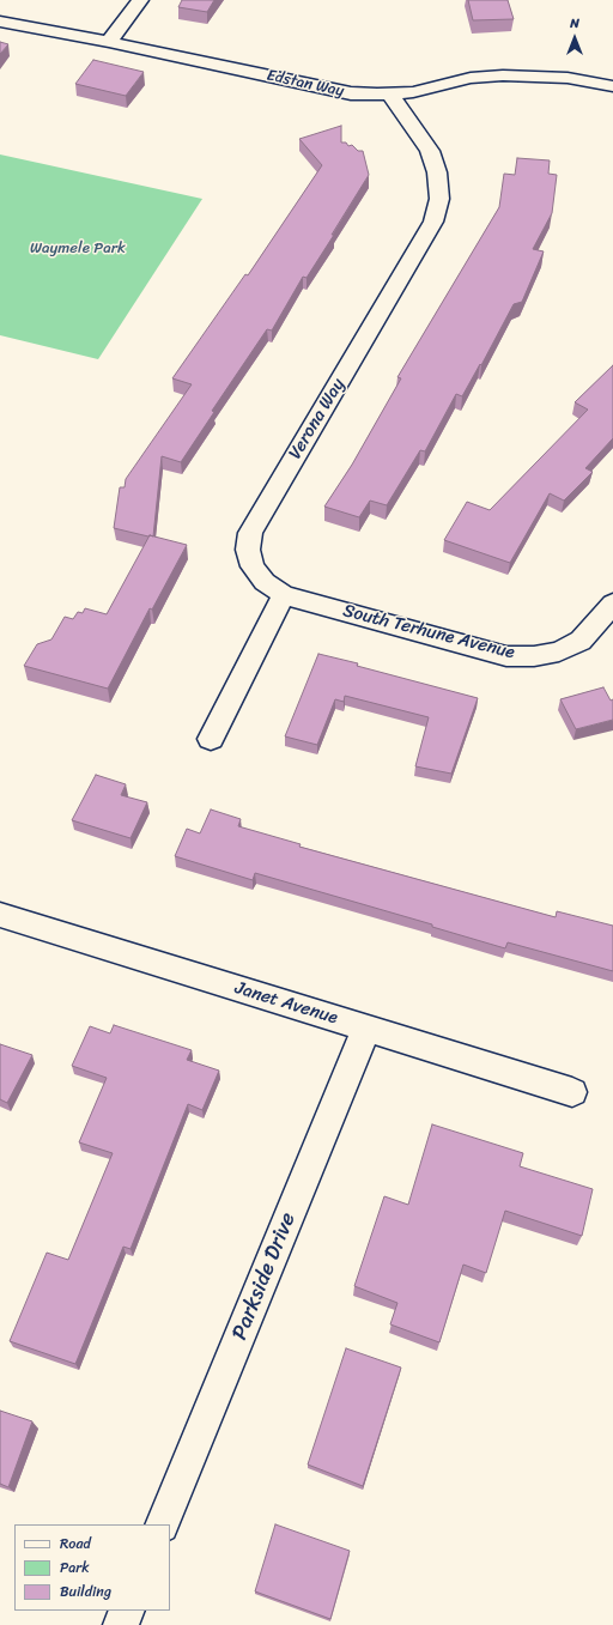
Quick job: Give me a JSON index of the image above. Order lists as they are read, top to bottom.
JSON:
{
  "streets": {
    "street": [
      "Edstan Way",
      "Verona Way",
      "South Terhune Avenue",
      "Janet Avenue",
      "Parkside Drive"
    ]
  },
  "crossings": [
    ["Edstan Way", "Verona Way"],
    ["Verona Way", "South Terhune Avenue"],
    ["Janet Avenue", "Parkside Drive"]
  ],
  "parks": ["Waymele Park"],
  "legend": ["Road", "Park", "Building"],
  "north": "top"
}
